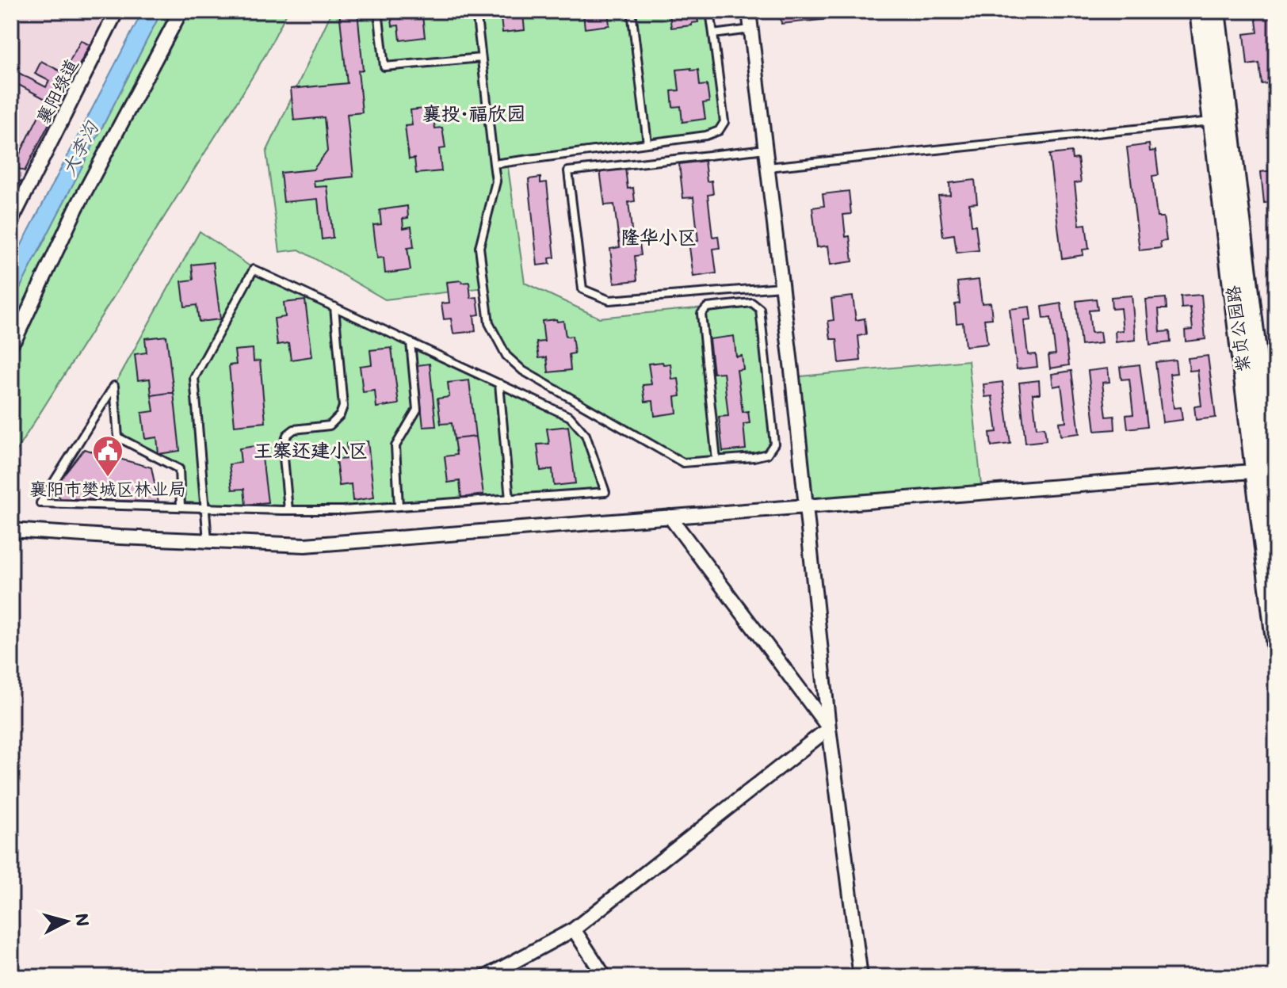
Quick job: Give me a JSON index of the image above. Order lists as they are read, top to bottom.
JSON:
{
  "streets": {
    "street": ["襄阳绿道", "紫贞公园路"]
  },
  "districts": ["襄投·福欣园", "隆华小区", "王寨还建小区"],
  "water": ["大李沟"],
  "places": {
    "public building": ["襄阳市樊城区林业局"]
  },
  "north": "right"
}
